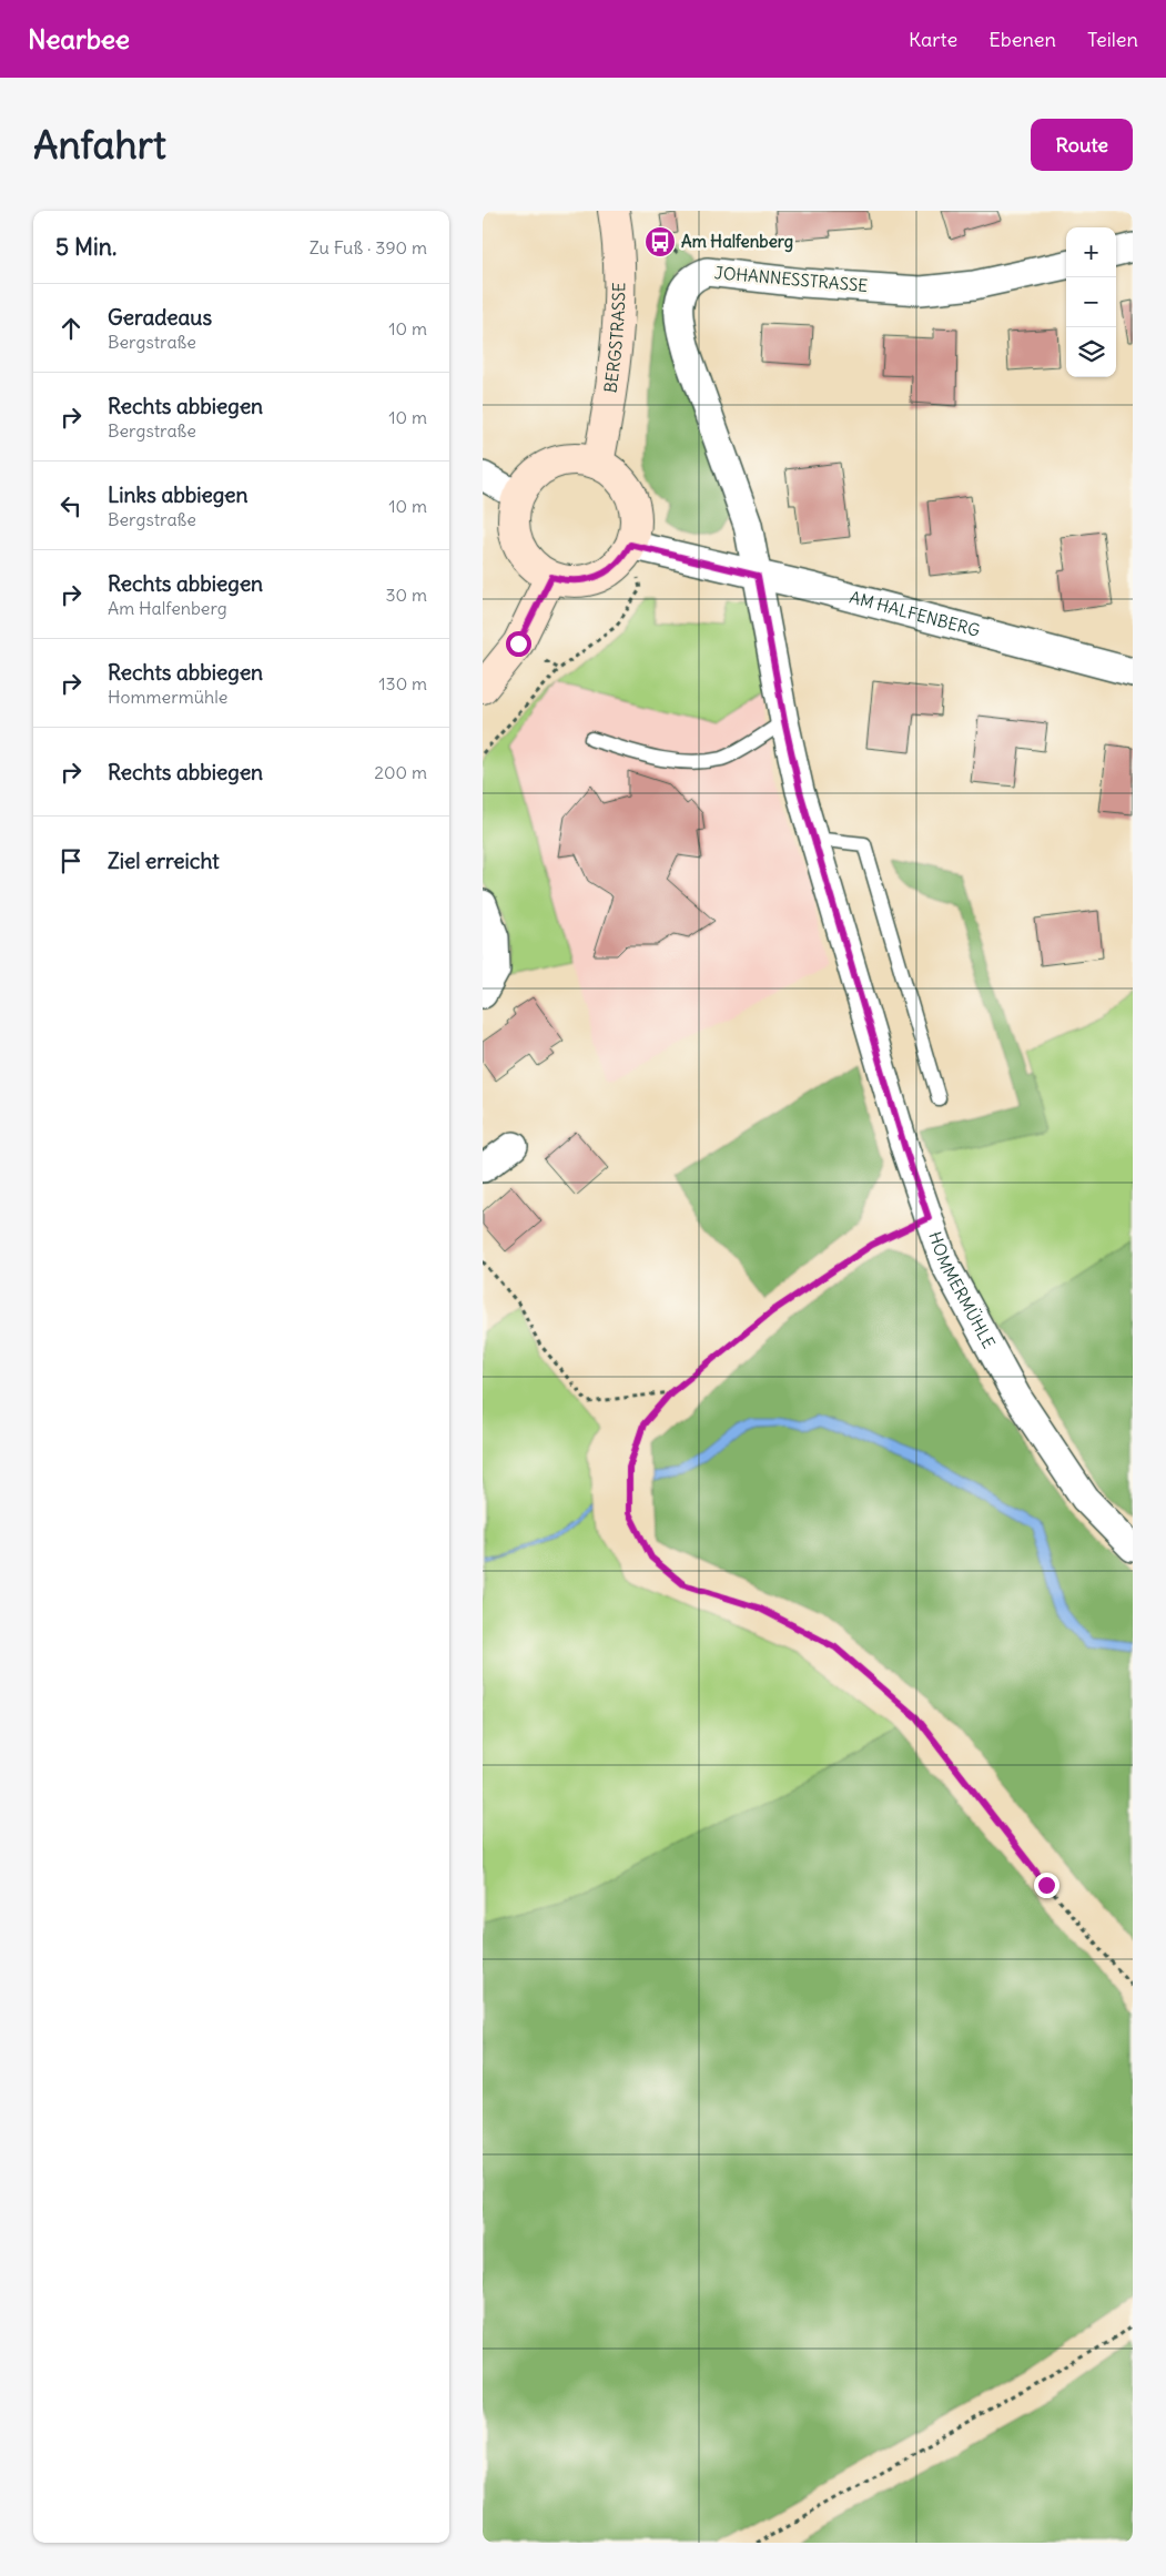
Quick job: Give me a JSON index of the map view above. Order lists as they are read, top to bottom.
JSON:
{
  "streets": {
    "main road": ["BERGSTRASSE"],
    "street": ["JOHANNESSTRASSE", "AM HALFENBERG", "HOMMERMÜHLE"]
  },
  "crossings": [
    ["JOHANNESSTRASSE", "AM HALFENBERG"],
    ["JOHANNESSTRASSE", "HOMMERMÜHLE"],
    ["BERGSTRASSE", "AM HALFENBERG"],
    ["AM HALFENBERG", "HOMMERMÜHLE"]
  ],
  "places": {
    "bus stop": ["Am Halfenberg"]
  },
  "page": {
    "header": "Nearbee",
    "nav": ["Karte", "Ebenen", "Teilen"],
    "buttons": "Route",
    "title": "Anfahrt",
    "heading": ["5 Min.", "Zu Fuß · 390 m"],
    "map_buttons": ["+", "−"],
    "list": [
      ["Geradeaus", "Bergstraße", "10 m"],
      ["Rechts abbiegen", "Bergstraße", "10 m"],
      ["Links abbiegen", "Bergstraße", "10 m"],
      ["Rechts abbiegen", "Am Halfenberg", "30 m"],
      ["Rechts abbiegen", "Hommermühle", "130 m"],
      ["Rechts abbiegen", "200 m"],
      "Ziel erreicht"
    ]
  }
}
